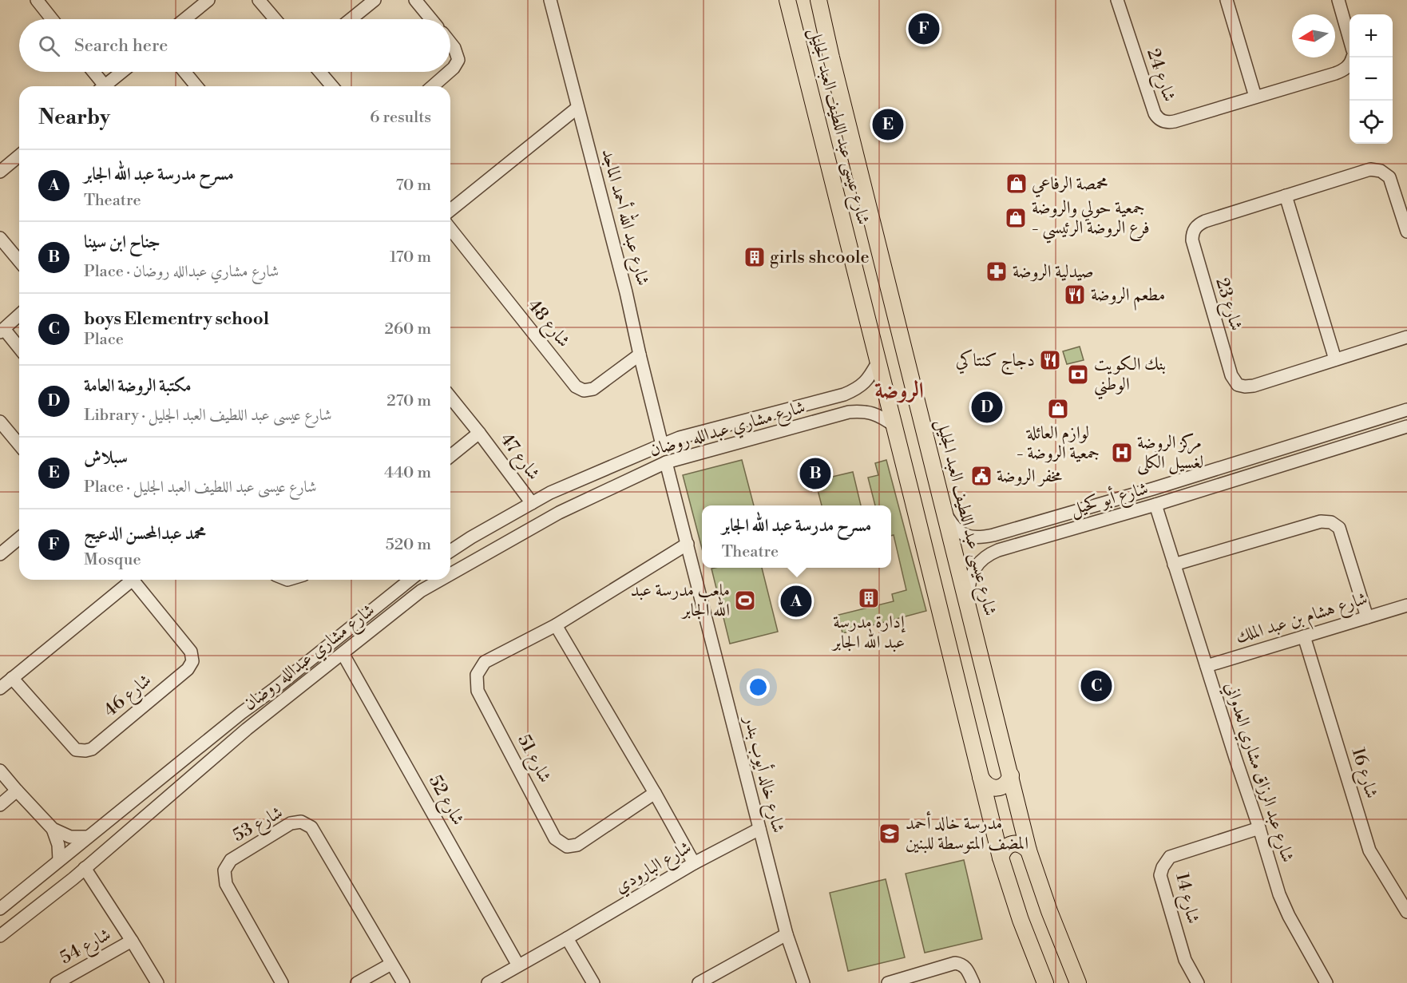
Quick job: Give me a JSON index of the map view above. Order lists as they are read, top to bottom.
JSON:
{
  "streets": {
    "main road": ["شارع عيسى عبد اللطيف العبد الجليل"],
    "street": [
      "شارع 24",
      "شارع عبد الله أحمد الماجد",
      "شارع 23",
      "شارع 48",
      "شارع مشاري عبدالله روضان",
      "شارع 47",
      "شارع أبو كحيل",
      "شارع هشام بن عبد الملك",
      "شارع 46",
      "شارع 51",
      "شارع عبد الرزاق مشاري العدواني",
      "شارع 16",
      "شارع خالد أيوب بندر",
      "شارع 52",
      "شارع 53",
      "شارع البارودي",
      "شارع 14",
      "شارع 54"
    ]
  },
  "crossings": [
    ["شارع عيسى عبد اللطيف العبد الجليل", "شارع مشاري عبدالله روضان"],
    ["شارع عيسى عبد اللطيف العبد الجليل", "شارع أبو كحيل"],
    ["شارع عبد الله أحمد الماجد", "شارع 48"],
    ["شارع عبد الله أحمد الماجد", "شارع مشاري عبدالله روضان"],
    ["شارع مشاري عبدالله روضان", "شارع 47"],
    ["شارع مشاري عبدالله روضان", "شارع خالد أيوب بندر"],
    ["شارع مشاري عبدالله روضان", "شارع 52"],
    ["شارع أبو كحيل", "شارع عبد الرزاق مشاري العدواني"],
    ["شارع هشام بن عبد الملك", "شارع عبد الرزاق مشاري العدواني"],
    ["شارع هشام بن عبد الملك", "شارع 16"],
    ["شارع 51", "شارع خالد أيوب بندر"],
    ["شارع عبد الرزاق مشاري العدواني", "شارع 14"],
    ["شارع خالد أيوب بندر", "شارع البارودي"],
    ["شارع 52", "شارع البارودي"]
  ],
  "districts": ["الروضة"],
  "places": {
    "shop": ["محمصة الرفاعي", "جمعية حولي والروضة - فرع الروضة الرئيسي", "لوازم العائلة - جمعية الروضة"],
    "building": ["girls shcoole", "إدارة مدرسة عبد الله الجابر"],
    "pharmacy": ["صيدلية الروضة"],
    "restaurant": ["مطعم الروضة", "دجاج كنتاكي"],
    "bank": ["بنك الكويت الوطني"],
    "hospital": ["مركز الروضة لغسيل الكلى"],
    "public building": ["مخفر الروضة"],
    "sports": ["ملعب مدرسة عبد الله الجابر"],
    "school or university": ["مدرسة خالد أحمد المضف المتوسطة للبنين"]
  },
  "north": "left",
  "page": {
    "pins": [
      "F",
      "E",
      "D",
      "B",
      "A",
      "C"
    ],
    "map_buttons": ["+", "−"],
    "search": "Search here",
    "heading": ["Nearby", "6 results"],
    "list": [
      {
        "mark": "A",
        "name": "مسرح مدرسة عبد الله الجابر",
        "note": "Theatre",
        "value": "70 m"
      },
      {
        "mark": "B",
        "name": "جناح ابن سينا",
        "note": "Place · شارع مشاري عبدالله روضان",
        "value": "170 m"
      },
      {
        "mark": "C",
        "name": "boys Elementry school",
        "note": "Place",
        "value": "260 m"
      },
      {
        "mark": "D",
        "name": "مكتبة الروضة العامة",
        "note": "Library · شارع عيسى عبد اللطيف العبد الجليل",
        "value": "270 m"
      },
      {
        "mark": "E",
        "name": "سبلاش",
        "note": "Place · شارع عيسى عبد اللطيف العبد الجليل",
        "value": "440 m"
      },
      {
        "mark": "F",
        "name": "محمد عبدالمحسن الدعيج",
        "note": "Mosque",
        "value": "520 m"
      }
    ],
    "popup": ["مسرح مدرسة عبد الله الجابر", "Theatre"]
  }
}
